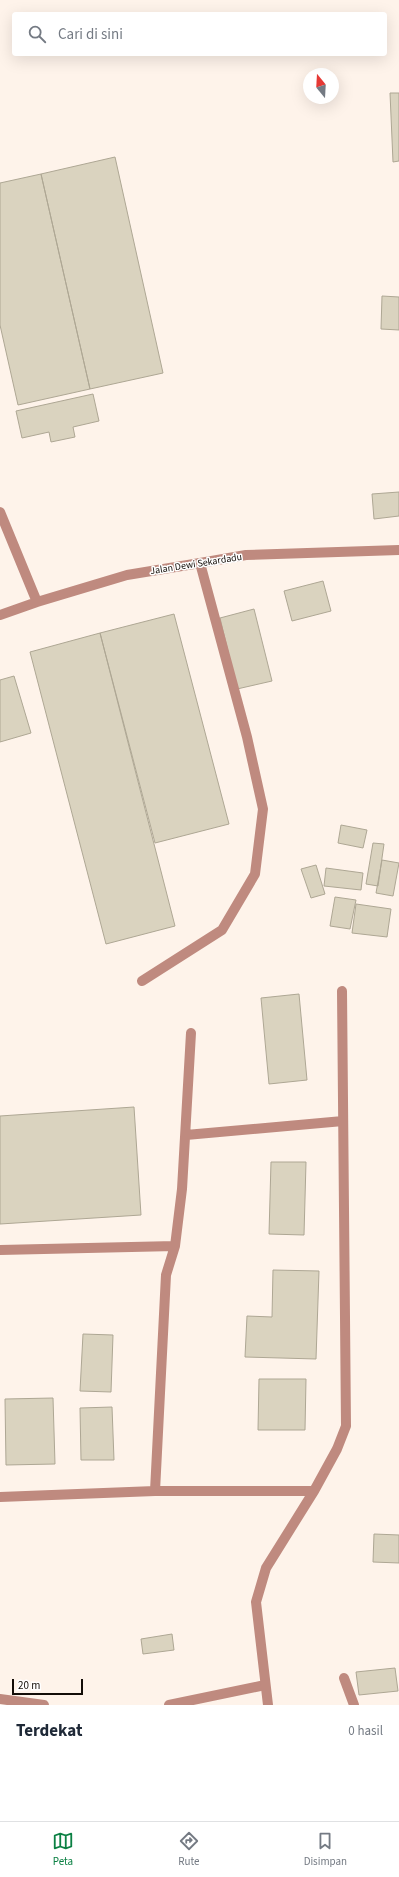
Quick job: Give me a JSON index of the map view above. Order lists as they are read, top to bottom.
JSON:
{
  "streets": {
    "street": ["Jalan Dewi Sekardadu"]
  },
  "scale_bar": "20 m",
  "north": "top",
  "page": {
    "search": "Cari di sini",
    "scale": "20 m",
    "heading": ["Terdekat", "0 hasil"],
    "nav": ["Peta", "Rute", "Disimpan"]
  }
}
